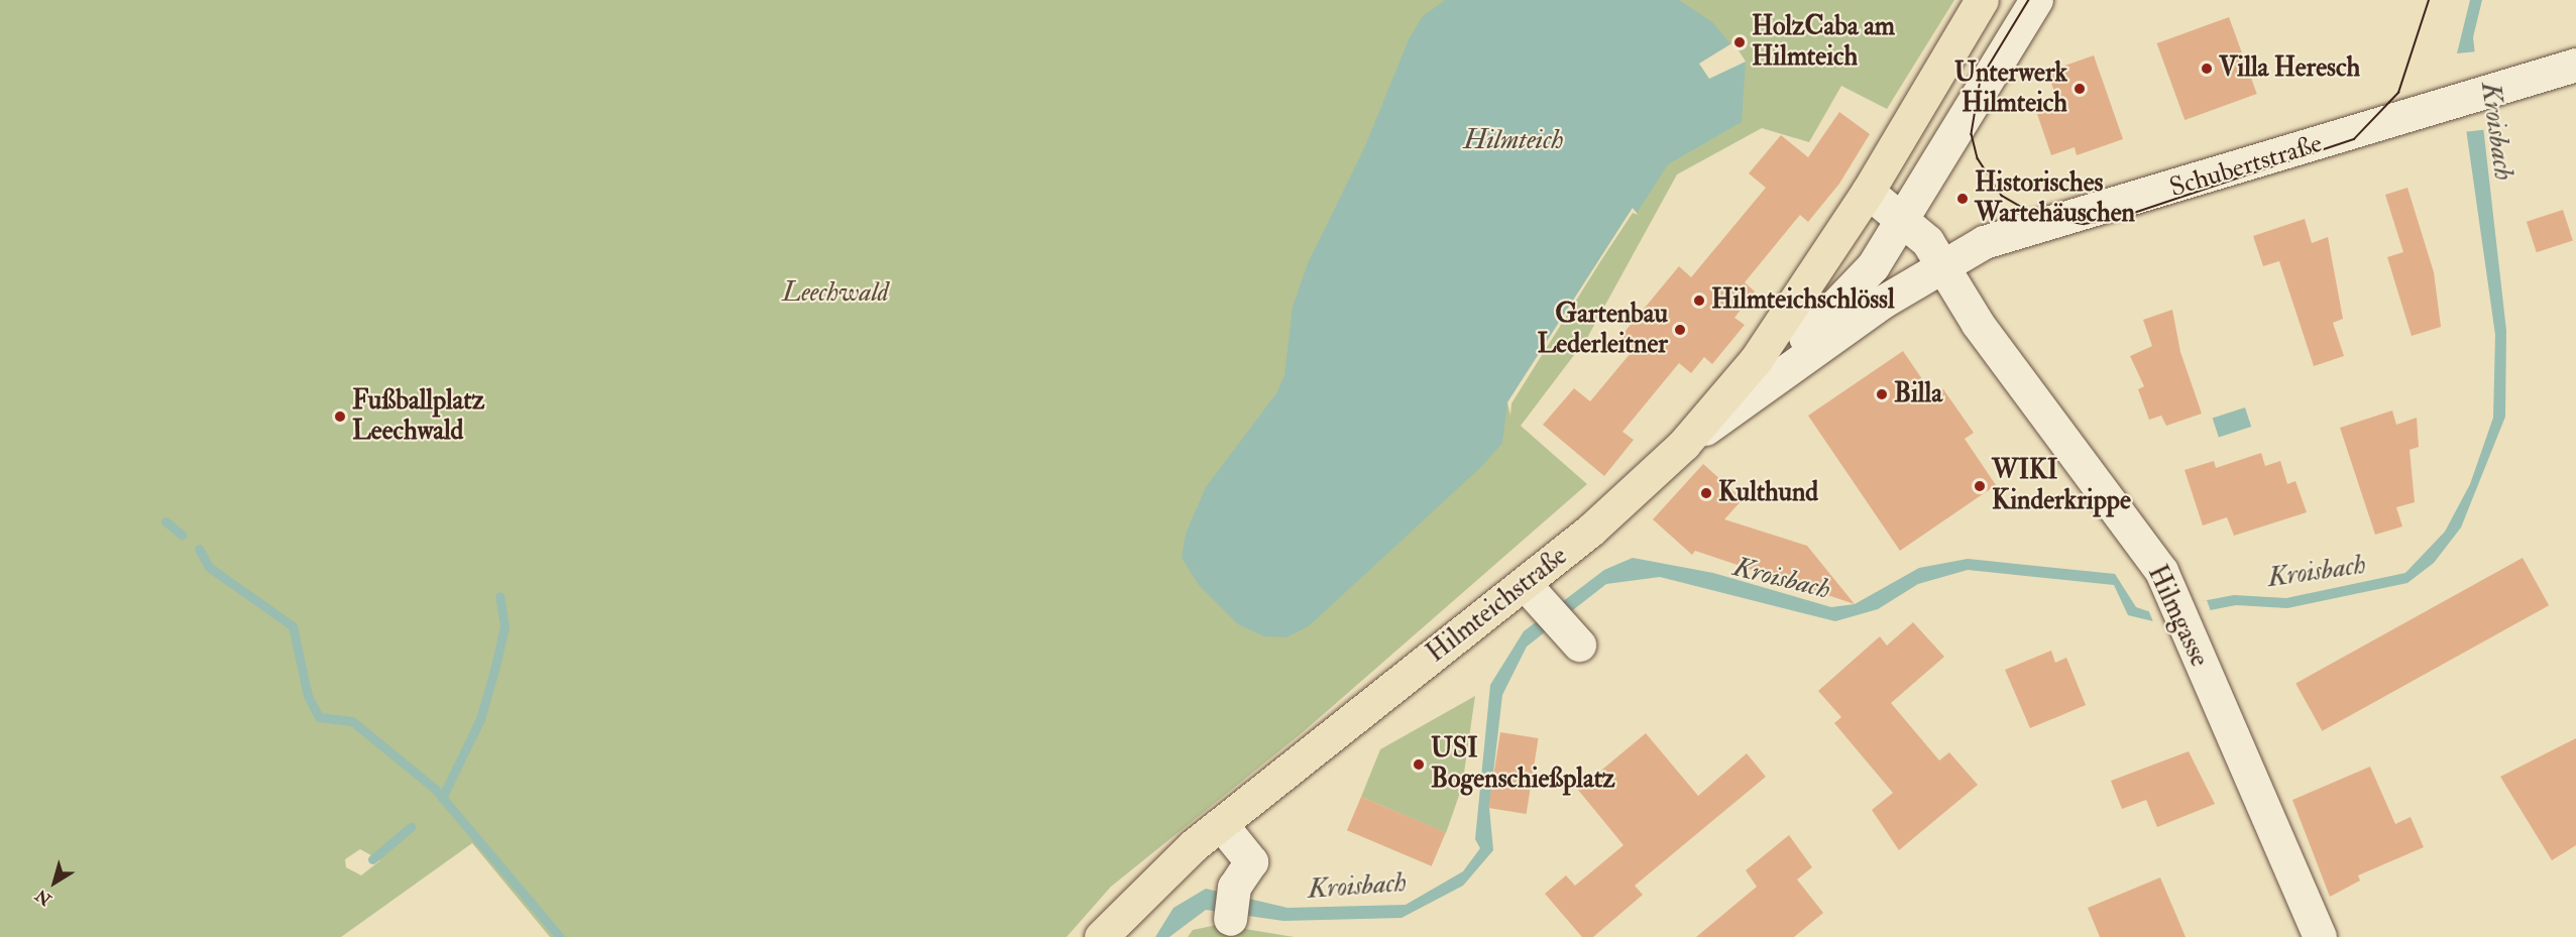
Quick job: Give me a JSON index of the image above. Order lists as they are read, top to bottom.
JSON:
{
  "streets": {
    "main road": ["Hilmteichstraße"],
    "street": ["Schubertstraße", "Hilmgasse"]
  },
  "crossings": [
    ["Schubertstraße", "Hilmteichstraße"],
    ["Schubertstraße", "Hilmgasse"]
  ],
  "water": ["Kroisbach", "Hilmteich"],
  "parks": ["Leechwald"],
  "places": [
    "HolzCaba am Hilmteich",
    "Villa Heresch",
    "Unterwerk Hilmteich",
    "Historisches Wartehäuschen",
    "Hilmteichschlössl",
    "Gartenbau Lederleitner",
    "Billa",
    "Fußballplatz Leechwald",
    "WIKI Kinderkrippe",
    "Kulthund",
    "USI Bogenschießplatz"
  ],
  "north": "bottom left"
}
